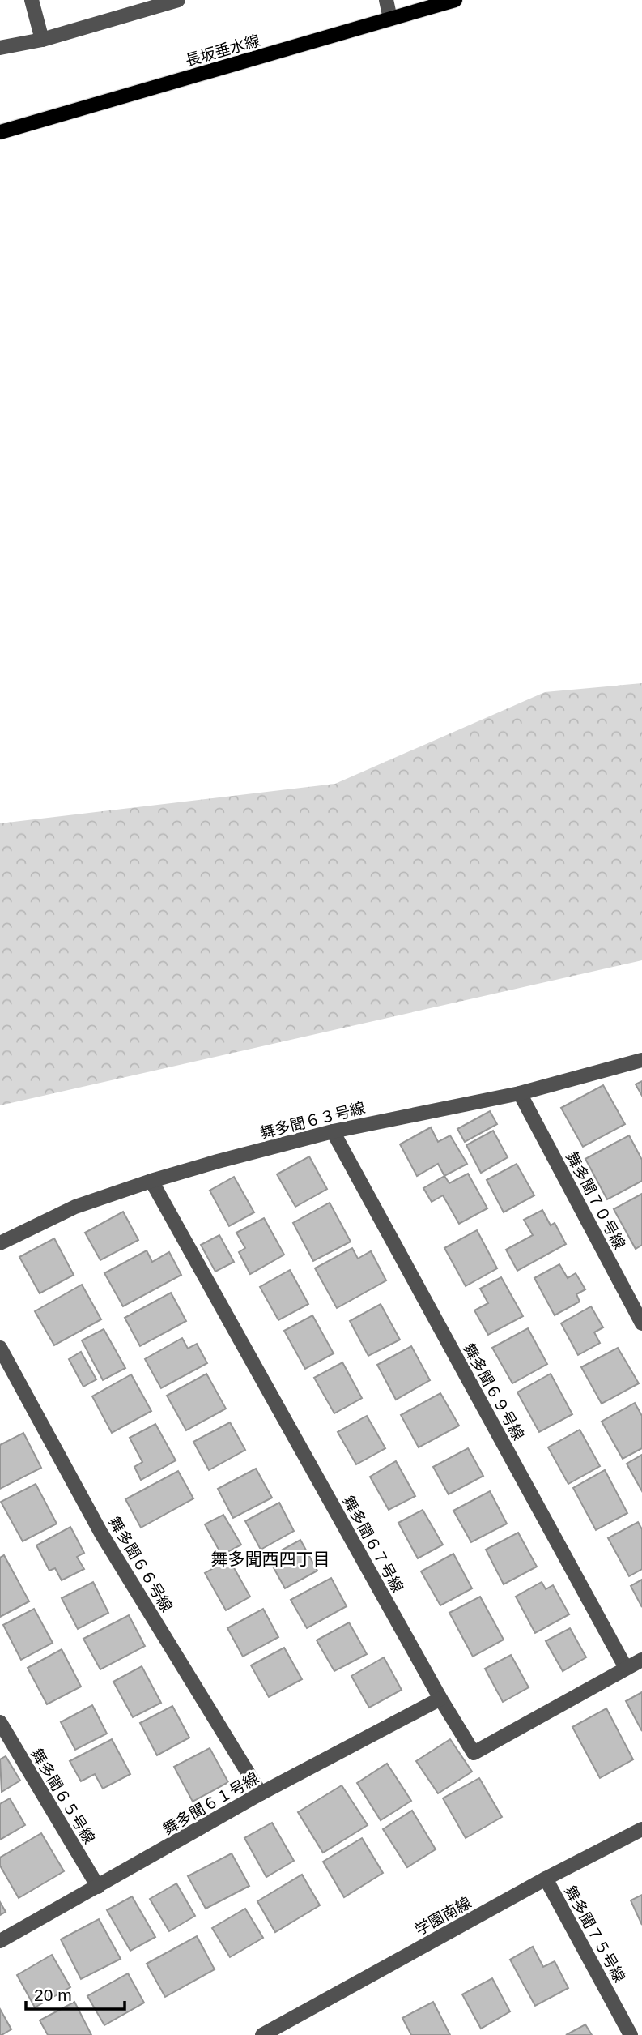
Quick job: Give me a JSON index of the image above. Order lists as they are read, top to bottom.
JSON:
{
  "streets": {
    "main road": ["長坂垂水線"],
    "street": [
      "舞多聞６３号線",
      "舞多聞７０号線",
      "舞多聞６９号線",
      "舞多聞６７号線",
      "舞多聞６６号線",
      "舞多聞６５号線",
      "舞多聞６１号線",
      "学園南線",
      "舞多聞７５号線"
    ]
  },
  "crossings": [
    ["舞多聞６３号線", "舞多聞７０号線"],
    ["舞多聞６３号線", "舞多聞６９号線"],
    ["舞多聞６３号線", "舞多聞６７号線"],
    ["舞多聞６９号線", "舞多聞６７号線"],
    ["舞多聞６７号線", "舞多聞６１号線"],
    ["舞多聞６６号線", "舞多聞６１号線"],
    ["舞多聞６５号線", "舞多聞６１号線"],
    ["学園南線", "舞多聞７５号線"]
  ],
  "districts": ["舞多聞西四丁目"],
  "scale_bar": "20 m"
}
